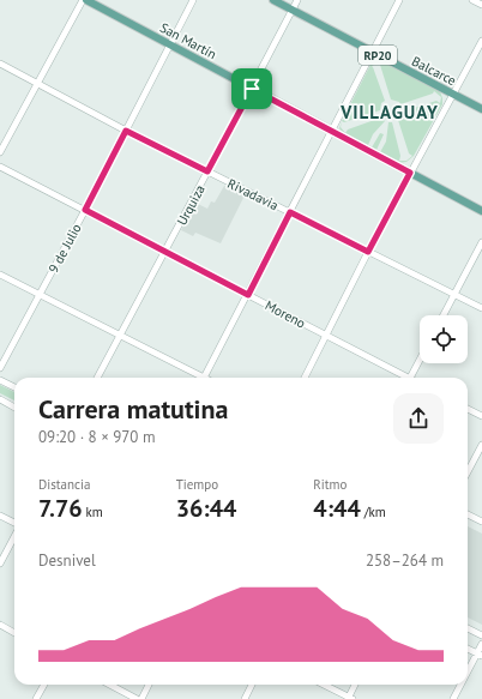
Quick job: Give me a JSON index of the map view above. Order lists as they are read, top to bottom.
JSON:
{
  "streets": {
    "main road": ["San Martín", "RP20", "Balcarce"],
    "street": [
      "Rivadavia",
      "Urquiza",
      "9 de Julio",
      "Moreno"
    ]
  },
  "crossings": [
    ["San Martín", "Urquiza"],
    ["San Martín", "9 de Julio"],
    ["Balcarce", "Urquiza"],
    ["Rivadavia", "Urquiza"],
    ["Rivadavia", "9 de Julio"],
    ["Urquiza", "Moreno"],
    ["9 de Julio", "Moreno"]
  ],
  "districts": ["VILLAGUAY"],
  "page": {
    "heading": ["Carrera matutina", "09:20 · 8 × 970 m"],
    "stats": [
      ["Distancia", "7.76 km"],
      ["Tiempo", "36:44"],
      ["Ritmo", "4:44 /km"]
    ],
    "chart": ["Desnivel", "258–264 m"]
  }
}
